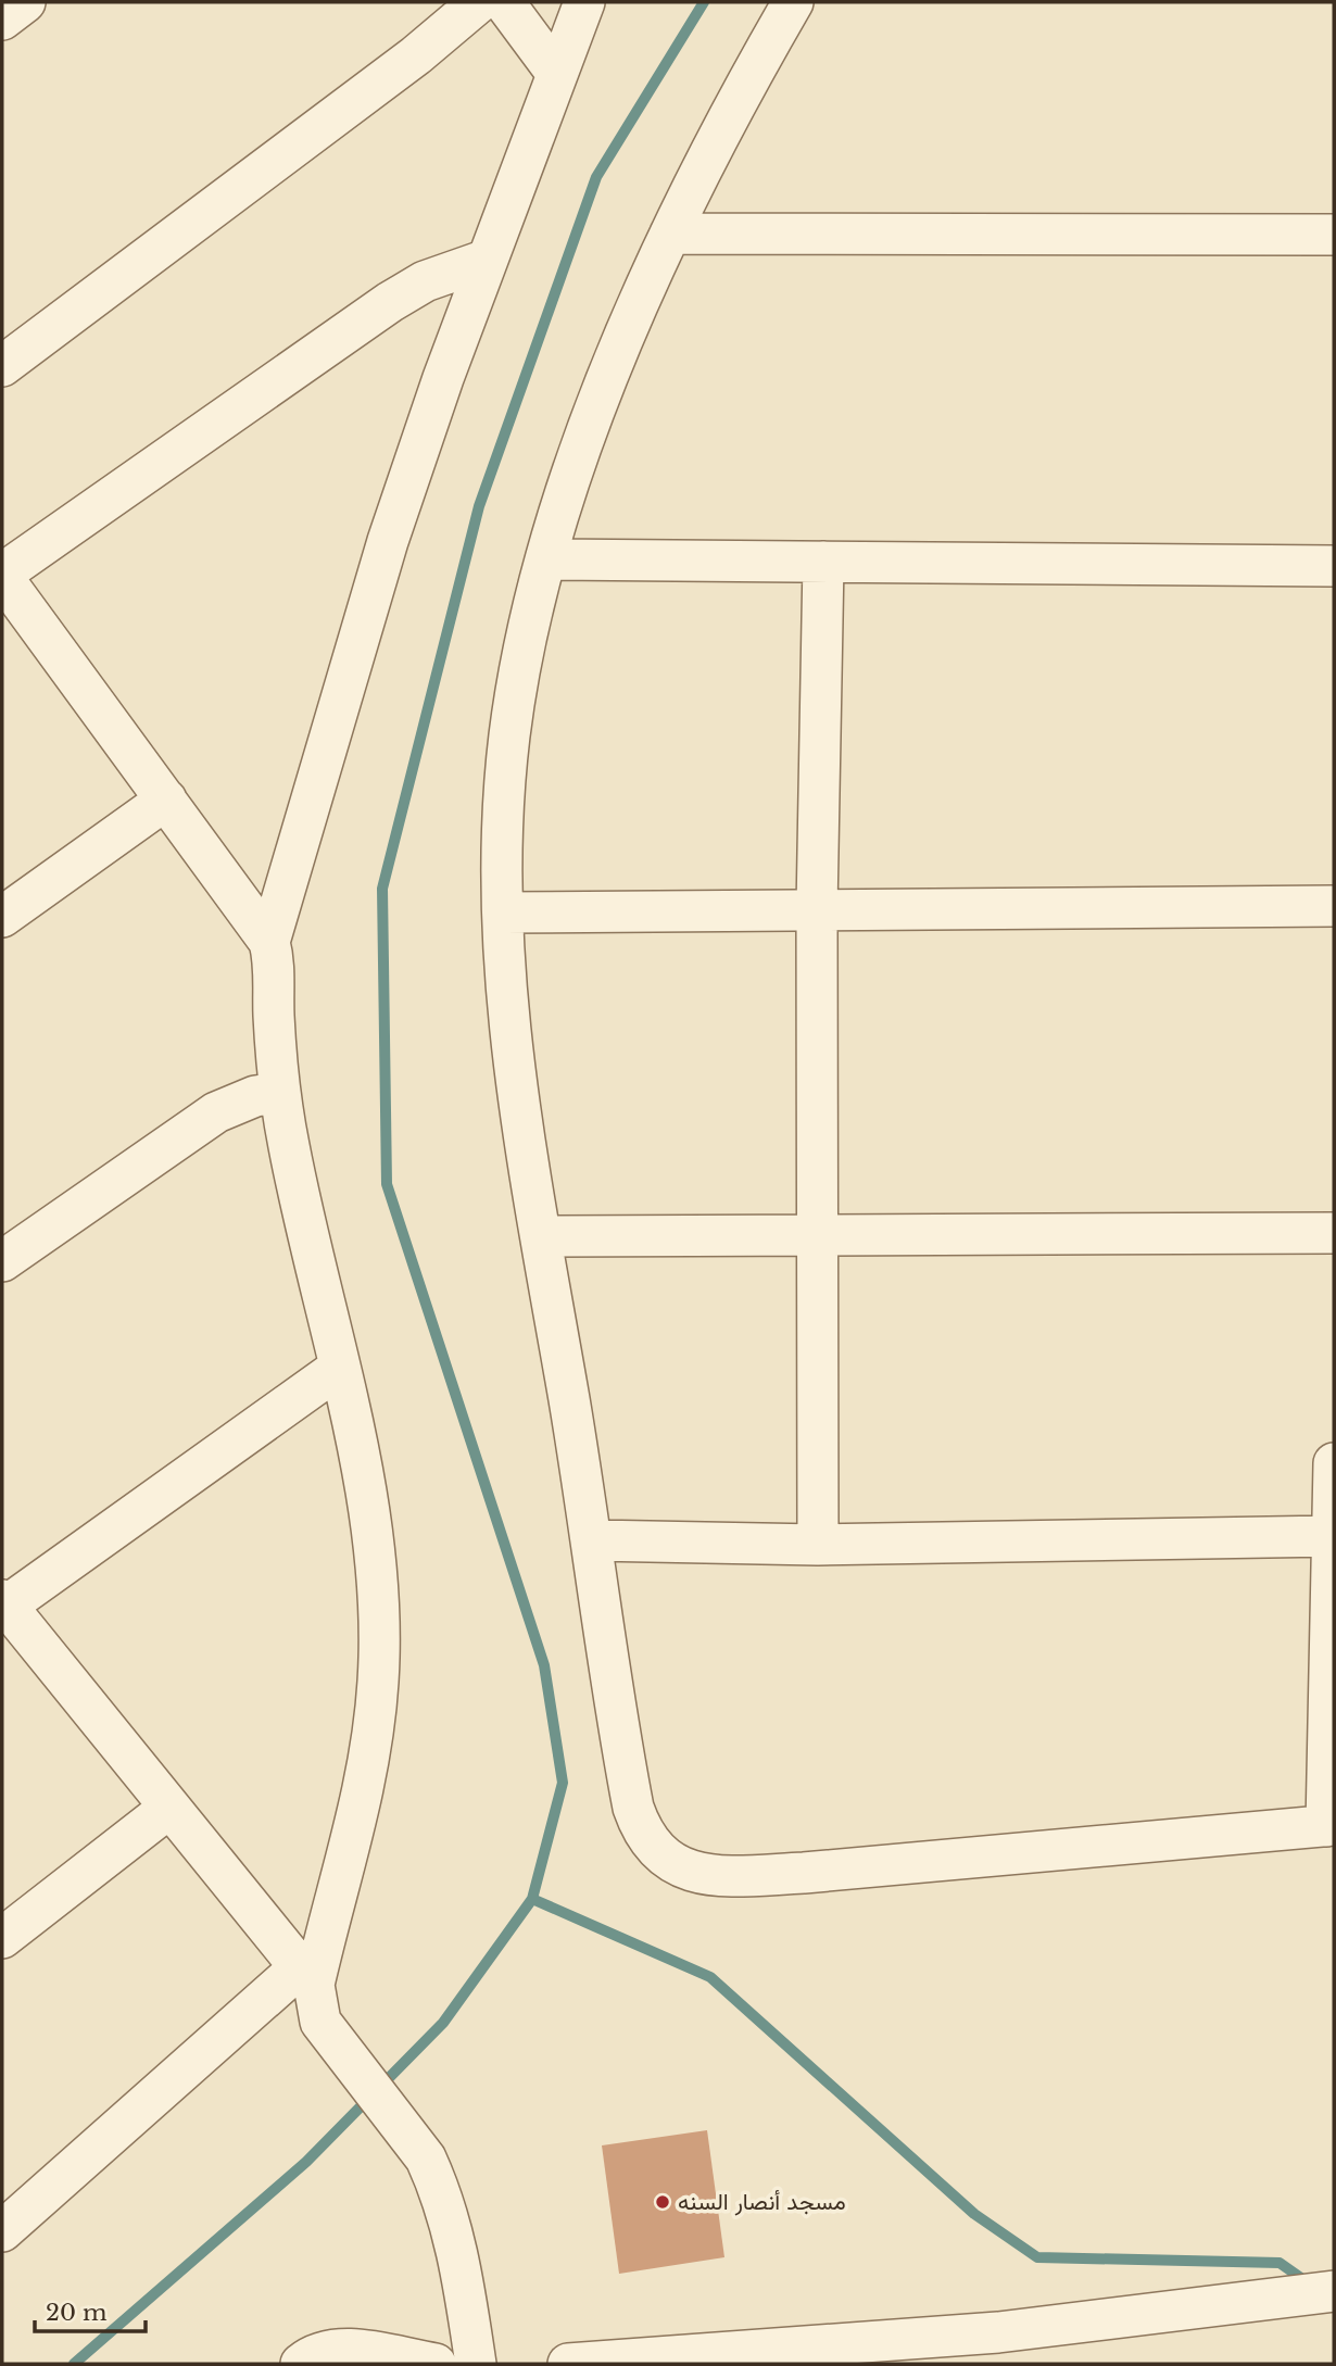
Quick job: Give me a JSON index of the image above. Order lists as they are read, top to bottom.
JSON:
{
  "places": ["مسجد أنصار السنه"],
  "scale_bar": "20 m"
}
